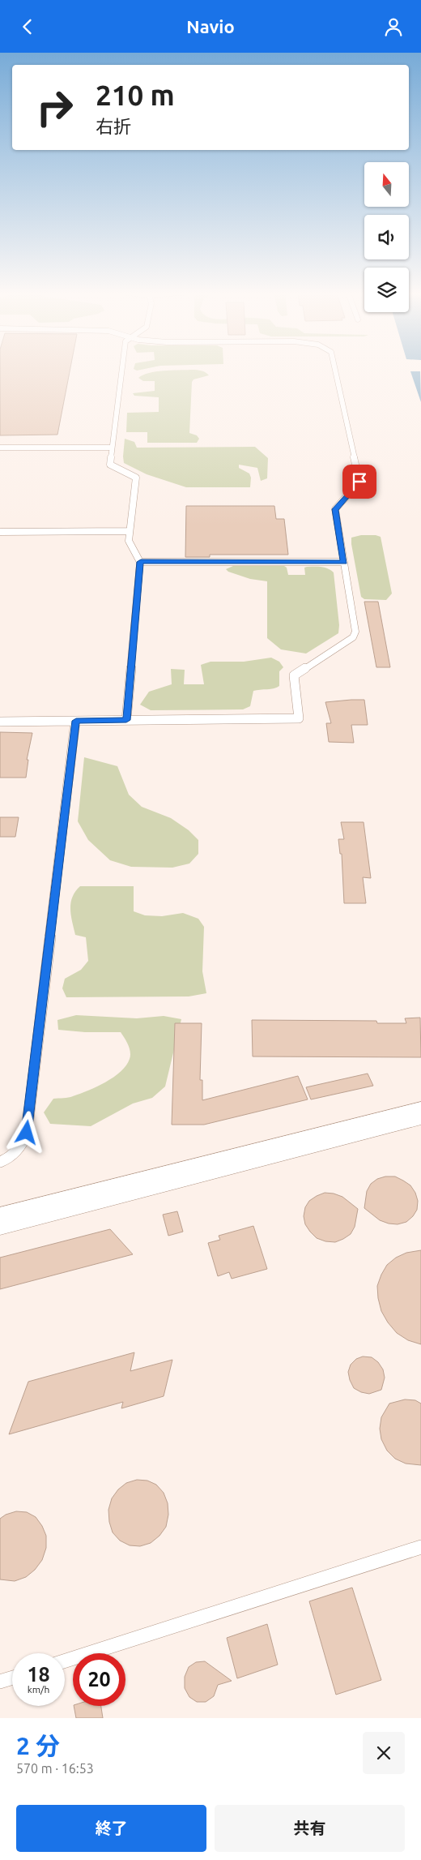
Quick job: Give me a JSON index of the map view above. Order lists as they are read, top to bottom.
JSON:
{
  "north": "top",
  "page": {
    "header": "Navio",
    "turn": ["210 m", "右折"],
    "speed": "18 km/h",
    "limit": "20",
    "heading": ["2 分", "570 m · 16:53"],
    "buttons": ["終了", "共有"]
  }
}
